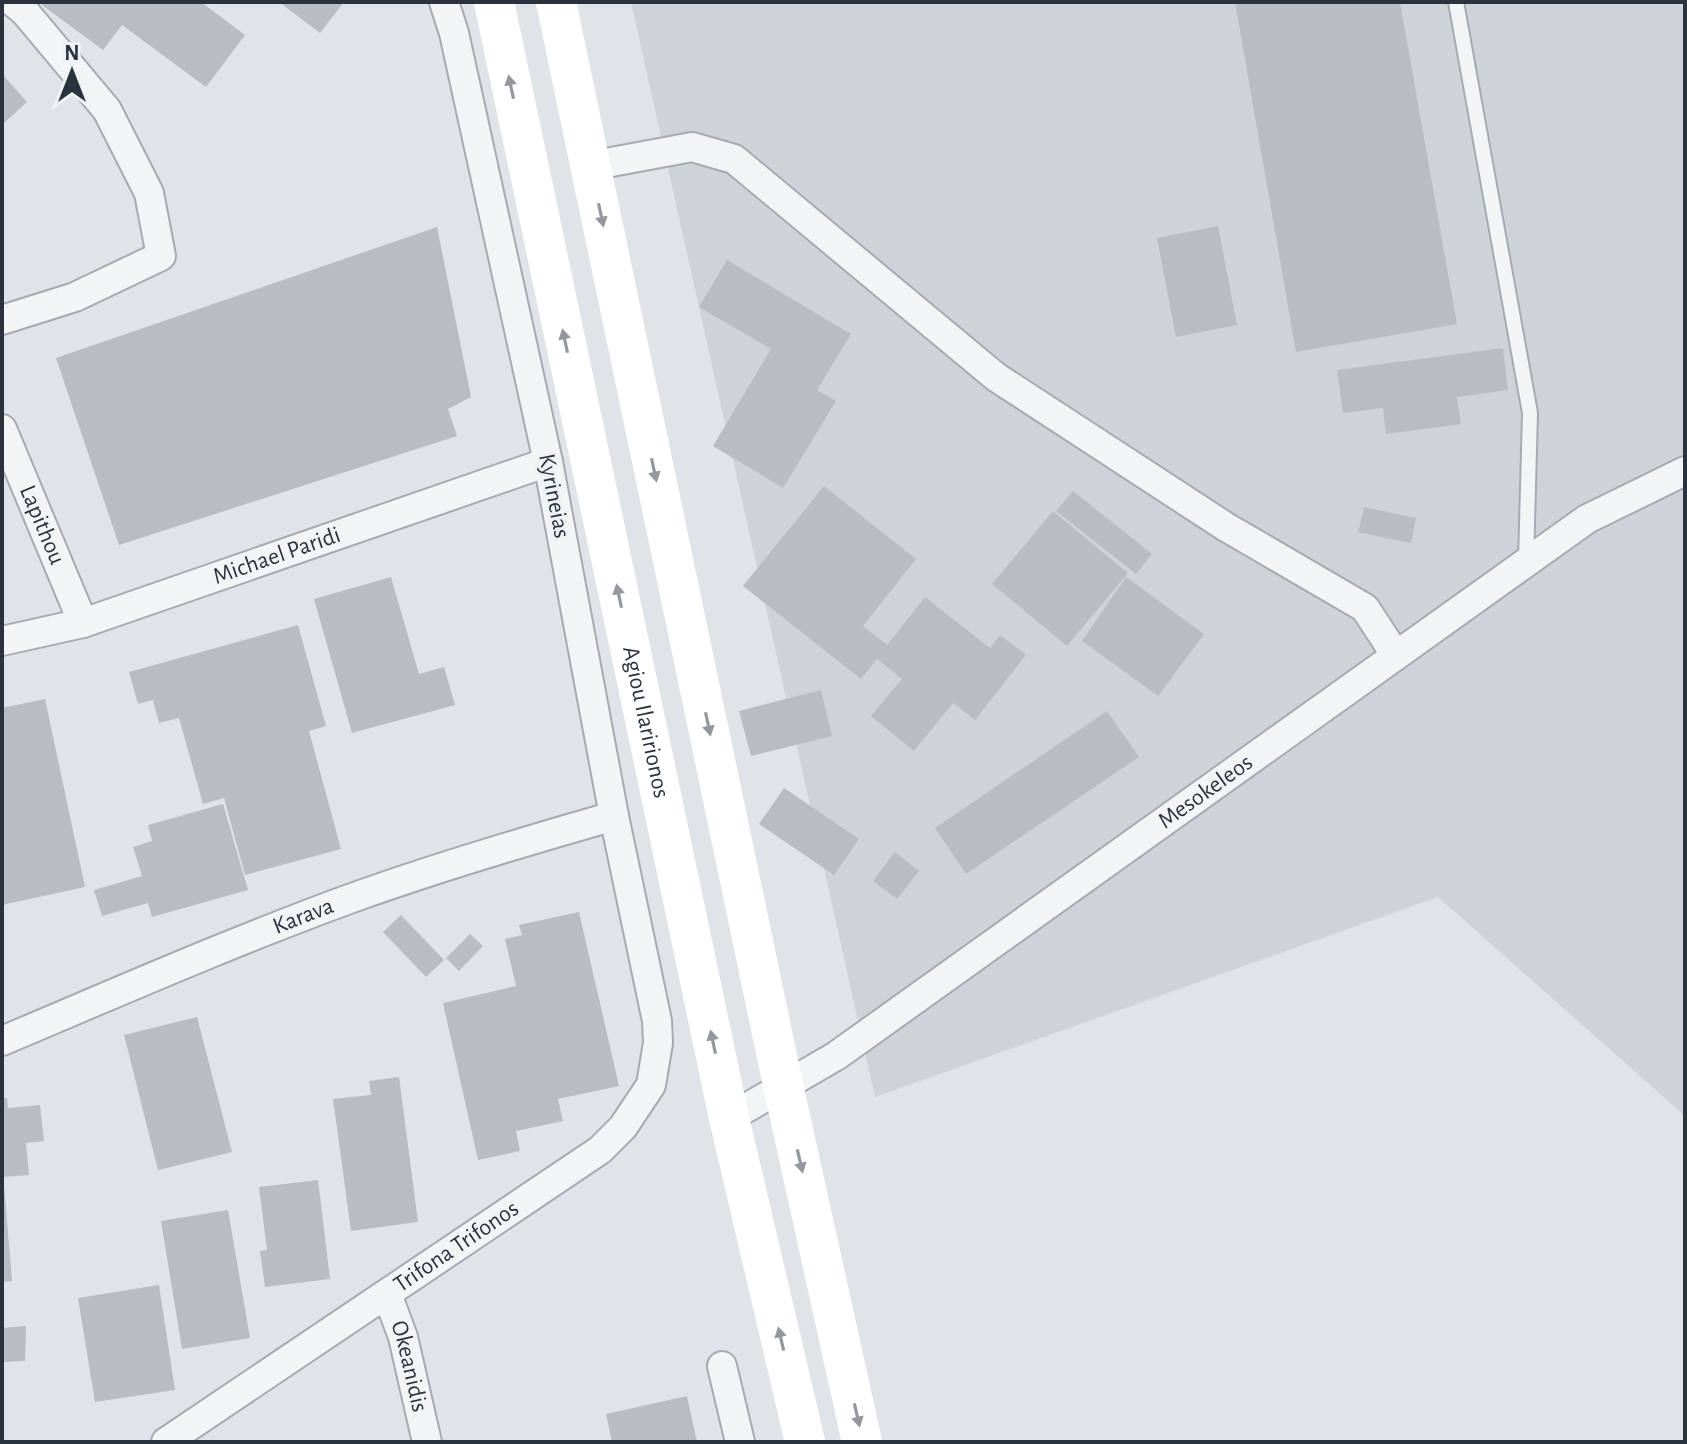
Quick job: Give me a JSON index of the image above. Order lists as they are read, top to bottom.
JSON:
{
  "streets": {
    "main road": ["Agiou Ilaririonos"],
    "street": [
      "Kyrineias",
      "Lapithou",
      "Michael Paridi",
      "Mesokeleos",
      "Karava",
      "Trifona Trifonos",
      "Okeanidis"
    ]
  },
  "crossings": [
    ["Kyrineias", "Michael Paridi"],
    ["Kyrineias", "Karava"],
    ["Kyrineias", "Trifona Trifonos"],
    ["Lapithou", "Michael Paridi"],
    ["Agiou Ilaririonos", "Mesokeleos"],
    ["Trifona Trifonos", "Okeanidis"]
  ],
  "north": "top"
}
